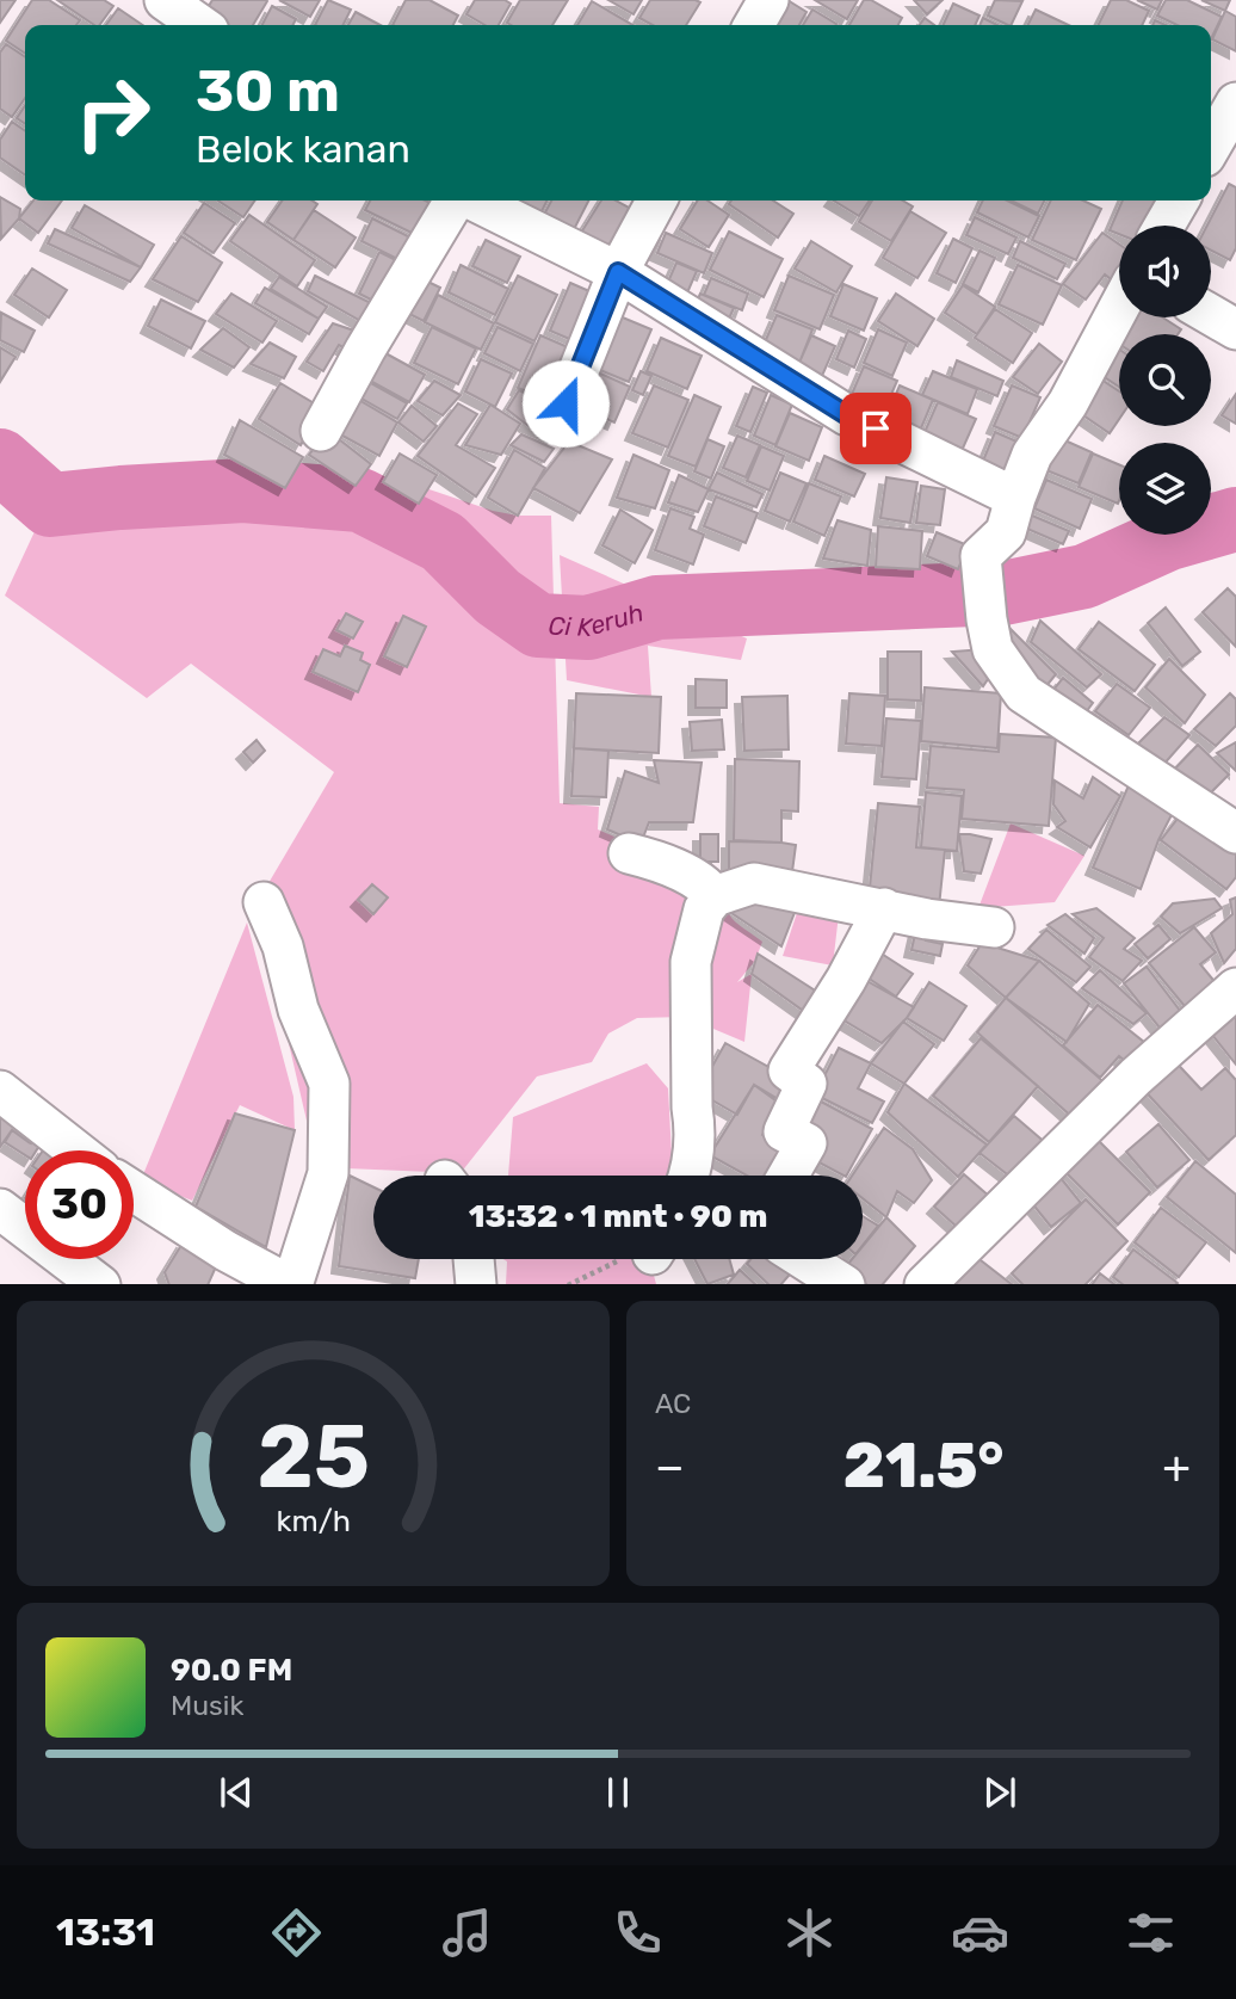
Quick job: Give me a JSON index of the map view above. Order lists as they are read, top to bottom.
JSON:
{
  "water": ["Ci Keruh"],
  "page": {
    "turn": ["30 m", "Belok kanan"],
    "limit": "30",
    "trip": "13:32 · 1 mnt · 90 m",
    "tile": "AC",
    "heat": ["−", "21.5°", "+"],
    "song": ["90.0 FM", "Musik"],
    "tabs": "13:31",
    "gauge": ["25", "km/h"]
  }
}
